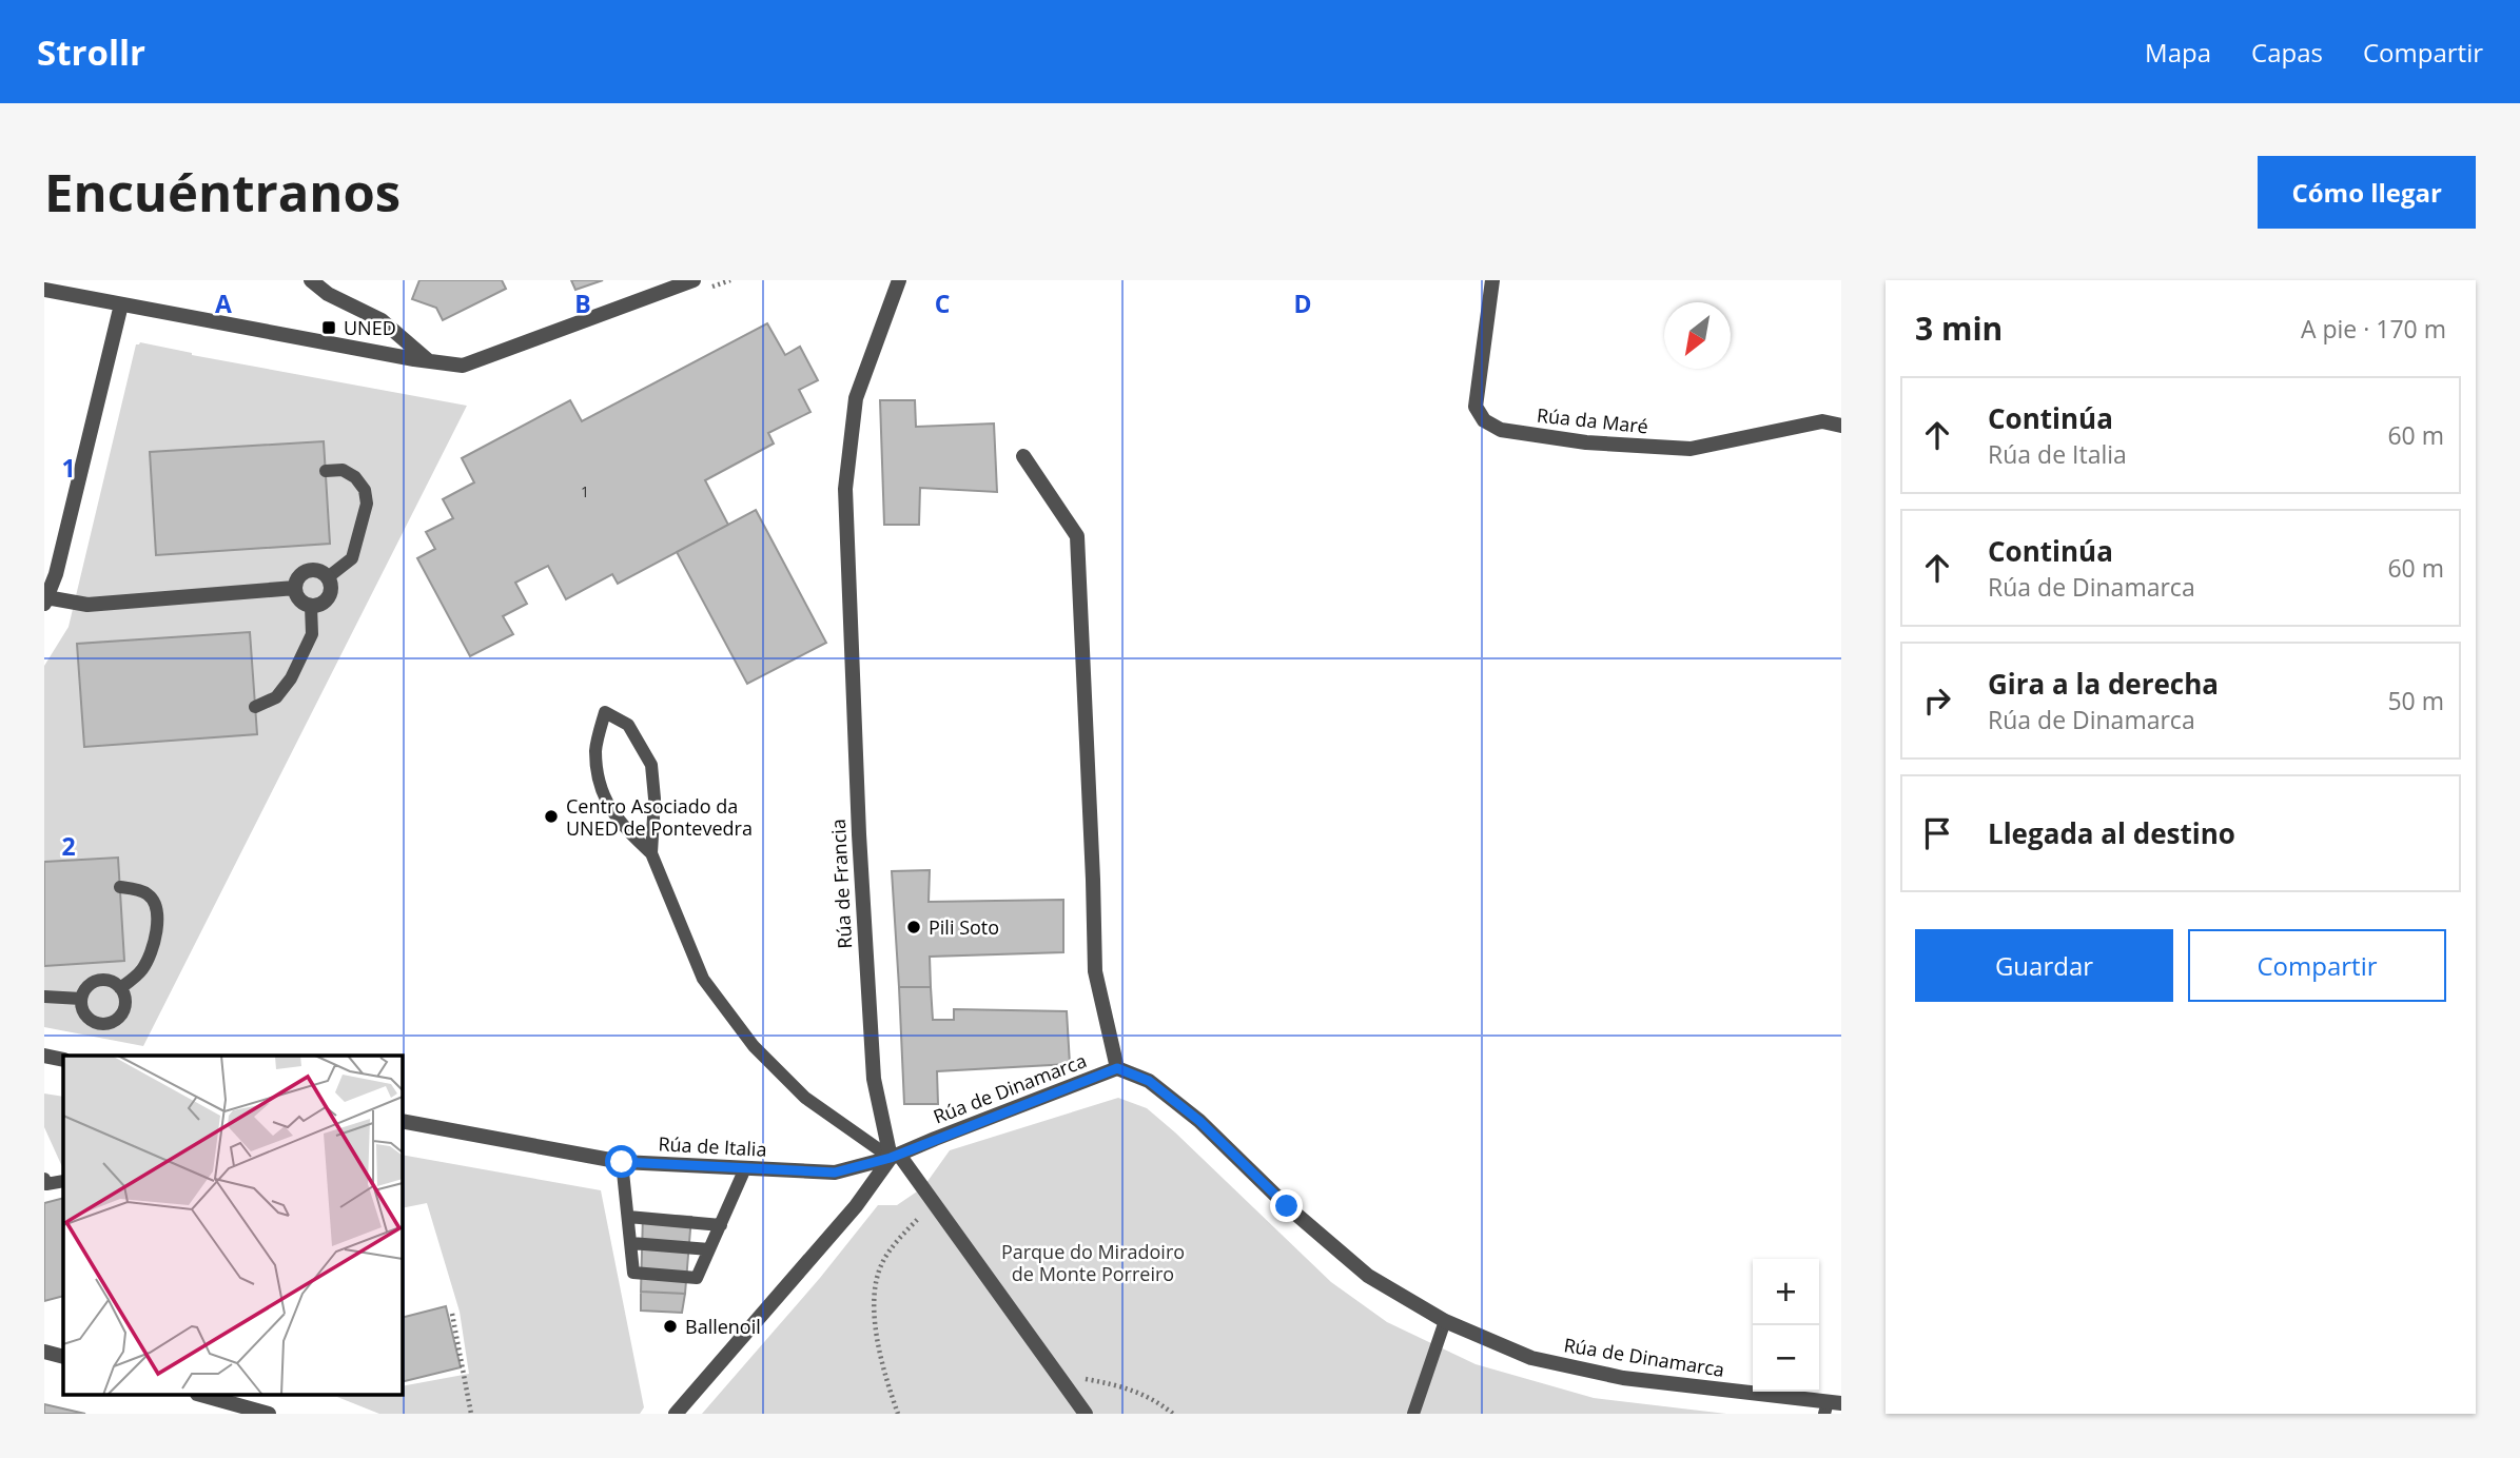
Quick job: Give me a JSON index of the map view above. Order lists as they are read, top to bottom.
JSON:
{
  "streets": {
    "street": [
      "Rúa da Maré",
      "Rúa de Francia",
      "Rúa de Dinamarca",
      "Rúa de Italia"
    ]
  },
  "crossings": [
    ["Rúa de Francia", "Rúa de Dinamarca"],
    ["Rúa de Francia", "Rúa de Italia"],
    ["Rúa de Dinamarca", "Rúa de Italia"]
  ],
  "parks": ["Parque do Miradoiro de Monte Porreiro"],
  "places": {
    "transit": ["UNED"],
    "other": ["Centro Asociado da UNED de Pontevedra", "Pili Soto", "Ballenoil"]
  },
  "house_numbers": ["1"],
  "north": "bottom left",
  "page": {
    "header": "Strollr",
    "nav": ["Mapa", "Capas", "Compartir"],
    "buttons": [
      "Cómo llegar",
      ["Guardar", "Compartir"]
    ],
    "title": "Encuéntranos",
    "heading": ["3 min", "A pie · 170 m"],
    "list": [
      ["Continúa", "Rúa de Italia", "60 m"],
      ["Continúa", "Rúa de Dinamarca", "60 m"],
      ["Gira a la derecha", "Rúa de Dinamarca", "50 m"],
      "Llegada al destino"
    ],
    "map_buttons": ["+", "−"]
  },
  "grid": {
    "columns": [
      "A",
      "B",
      "C",
      "D"
    ],
    "rows": ["1", "2"]
  }
}
